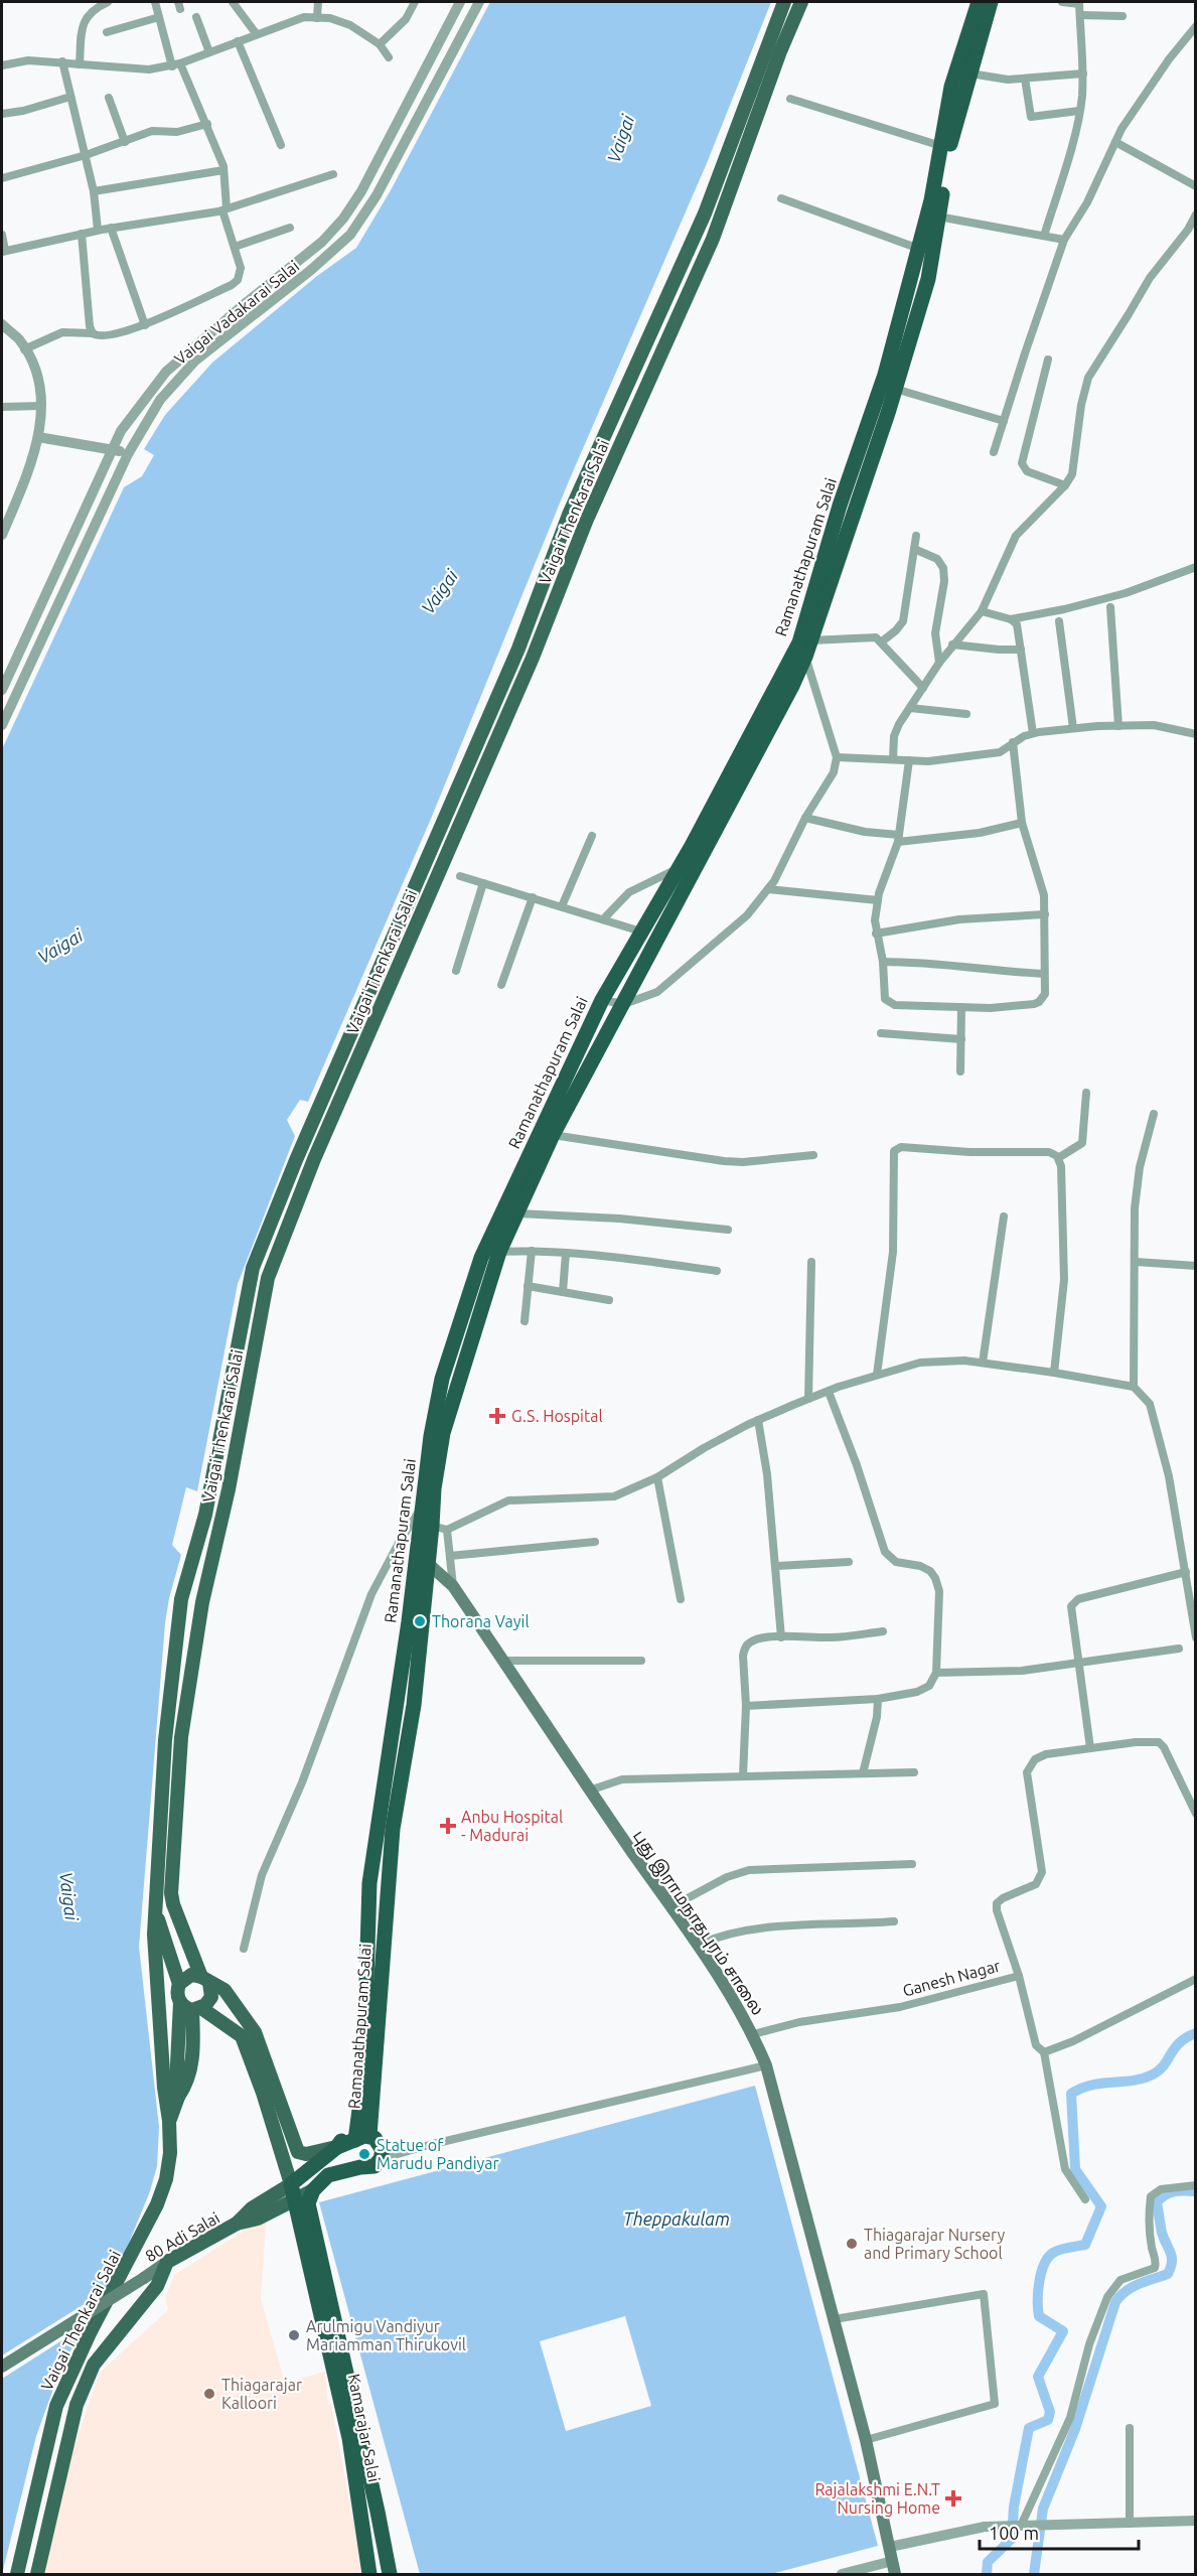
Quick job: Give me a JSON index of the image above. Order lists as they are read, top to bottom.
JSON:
{
  "streets": {
    "highway": ["Ramanathapuram Salai", "Kamarajar Salai"],
    "main road": ["Vaigai Thenkarai Salai", "புது இராமநாதபுரம் சாலை", "80 Adi Salai"],
    "street": ["Vaigai Vadakarai Salai", "Ganesh Nagar"]
  },
  "crossings": [
    ["Vaigai Thenkarai Salai", "80 Adi Salai"],
    ["Ramanathapuram Salai", "புது இராமநாதபுரம் சாலை"],
    ["Ramanathapuram Salai", "80 Adi Salai"],
    ["Ramanathapuram Salai", "Kamarajar Salai"],
    ["புது இராமநாதபுரம் சாலை", "Ganesh Nagar"],
    ["80 Adi Salai", "Kamarajar Salai"]
  ],
  "water": ["Vaigai", "Theppakulam"],
  "places": {
    "health": ["G.S. Hospital", "Anbu Hospital - Madurai", "Rajalakshmi E.N.T Nursing Home"],
    "other": [
      "Thorana Vayil",
      "Statue of Marudu Pandiyar",
      "Thiagarajar Nursery and Primary School",
      "Arulmigu Vandiyur Mariamman Thirukovil",
      "Thiagarajar Kalloori"
    ]
  },
  "scale_bar": "100 m"
}
